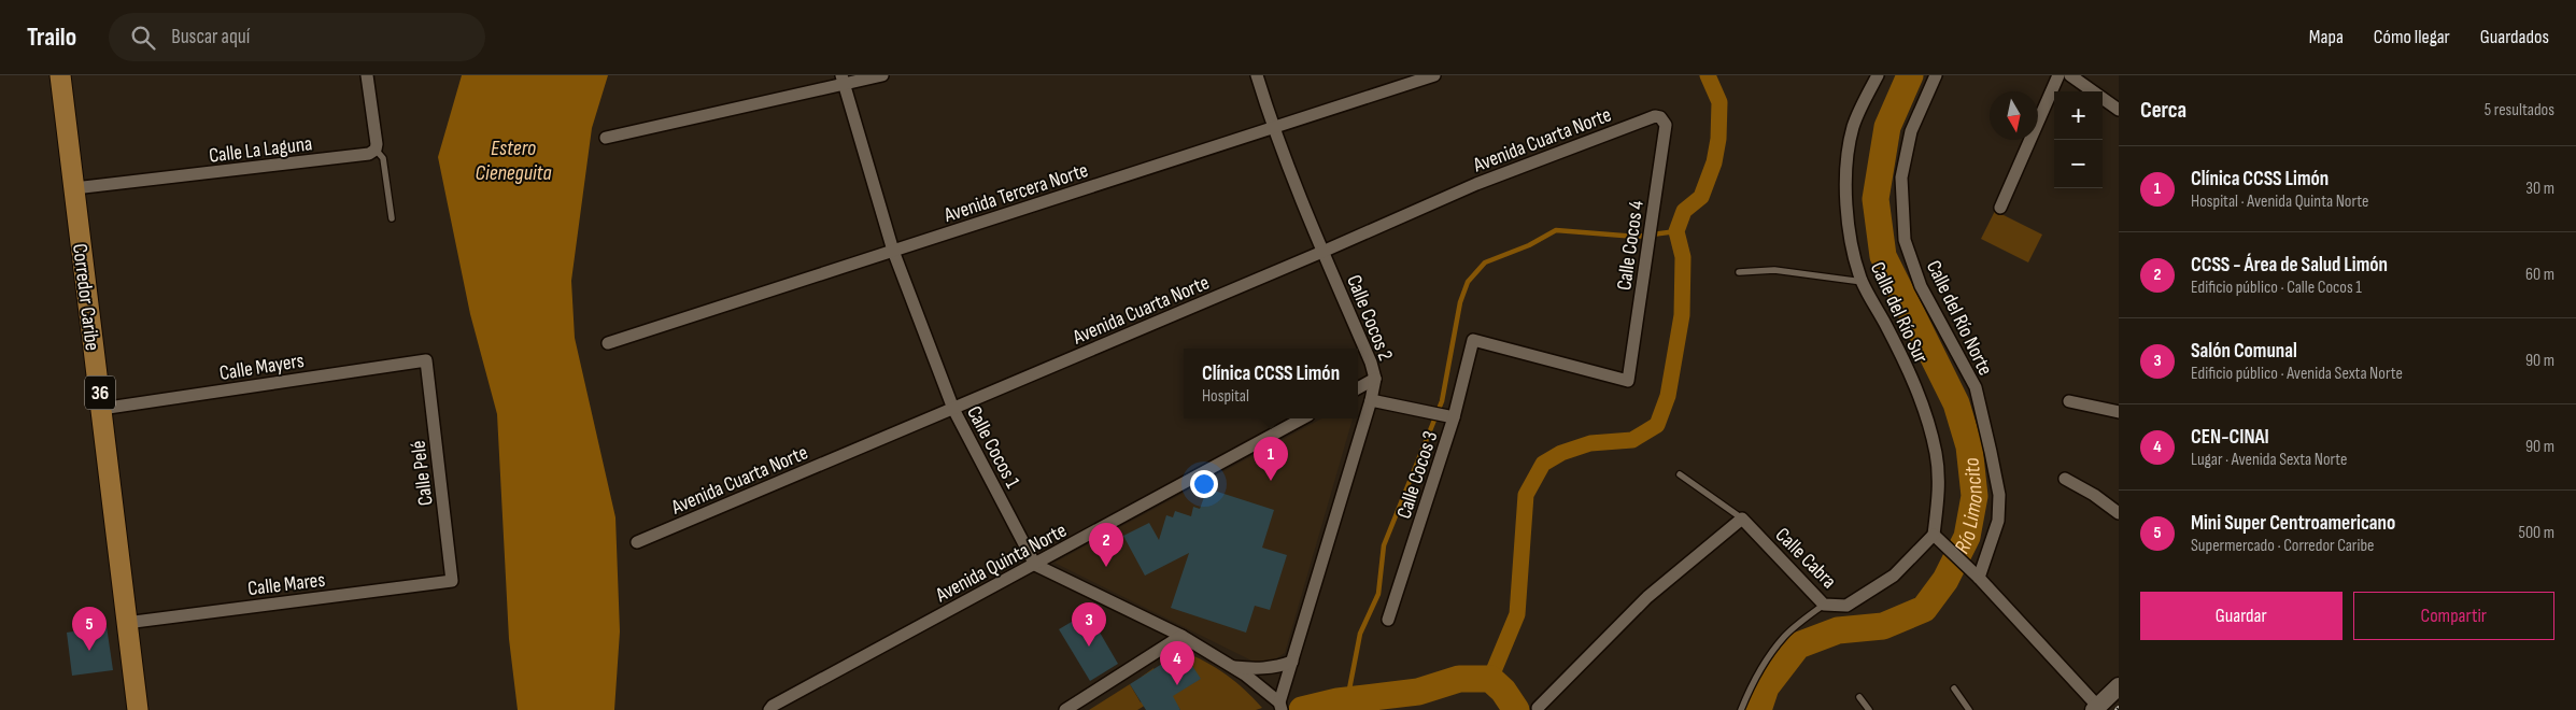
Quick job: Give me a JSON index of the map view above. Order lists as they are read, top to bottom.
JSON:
{
  "streets": {
    "main road": ["Corredor Caribe", "36"],
    "street": [
      "Avenida Cuarta Norte",
      "Calle La Laguna",
      "Avenida Tercera Norte",
      "Calle Cocos 4",
      "Calle del Río Sur",
      "Calle Cocos 2",
      "Calle del Río Norte",
      "Calle Mayers",
      "Calle Cocos 1",
      "Calle Pelé",
      "Calle Cocos 3",
      "Calle Cabra",
      "Avenida Quinta Norte",
      "Calle Mares"
    ]
  },
  "crossings": [
    ["Avenida Cuarta Norte", "Calle Cocos 4"],
    ["Avenida Cuarta Norte", "Calle Cocos 2"],
    ["Avenida Cuarta Norte", "Calle Cocos 1"],
    ["Calle La Laguna", "Corredor Caribe"],
    ["Avenida Tercera Norte", "Calle Cocos 2"],
    ["Avenida Tercera Norte", "Calle Cocos 1"],
    ["Calle Cocos 4", "Calle Cocos 3"],
    ["Corredor Caribe", "Calle Mayers"],
    ["Corredor Caribe", "Calle Mares"],
    ["Calle del Río Sur", "Calle Cabra"],
    ["Calle Mayers", "Calle Pelé"],
    ["Calle Cocos 1", "Avenida Quinta Norte"],
    ["Calle Pelé", "Calle Mares"]
  ],
  "water": ["Estero Cieneguita", "Río Limoncito"],
  "north": "bottom",
  "page": {
    "header": "Trailo",
    "search": "Buscar aquí",
    "nav": ["Mapa", "Cómo llegar", "Guardados"],
    "heading": ["Cerca", "5 resultados"],
    "map_buttons": ["+", "−"],
    "list": [
      {
        "mark": "1",
        "name": "Clínica CCSS Limón",
        "note": "Hospital · Avenida Quinta Norte",
        "value": "30 m"
      },
      {
        "mark": "2",
        "name": "CCSS - Área de Salud Limón",
        "note": "Edificio público · Calle Cocos 1",
        "value": "60 m"
      },
      {
        "mark": "3",
        "name": "Salón Comunal",
        "note": "Edificio público · Avenida Sexta Norte",
        "value": "90 m"
      },
      {
        "mark": "4",
        "name": "CEN-CINAI",
        "note": "Lugar · Avenida Sexta Norte",
        "value": "90 m"
      },
      {
        "mark": "5",
        "name": "Mini Super Centroamericano",
        "note": "Supermercado · Corredor Caribe",
        "value": "500 m"
      }
    ],
    "popup": ["Clínica CCSS Limón", "Hospital"],
    "pins": [
      "1",
      "2",
      "3",
      "5",
      "4"
    ],
    "buttons": ["Guardar", "Compartir"]
  }
}
